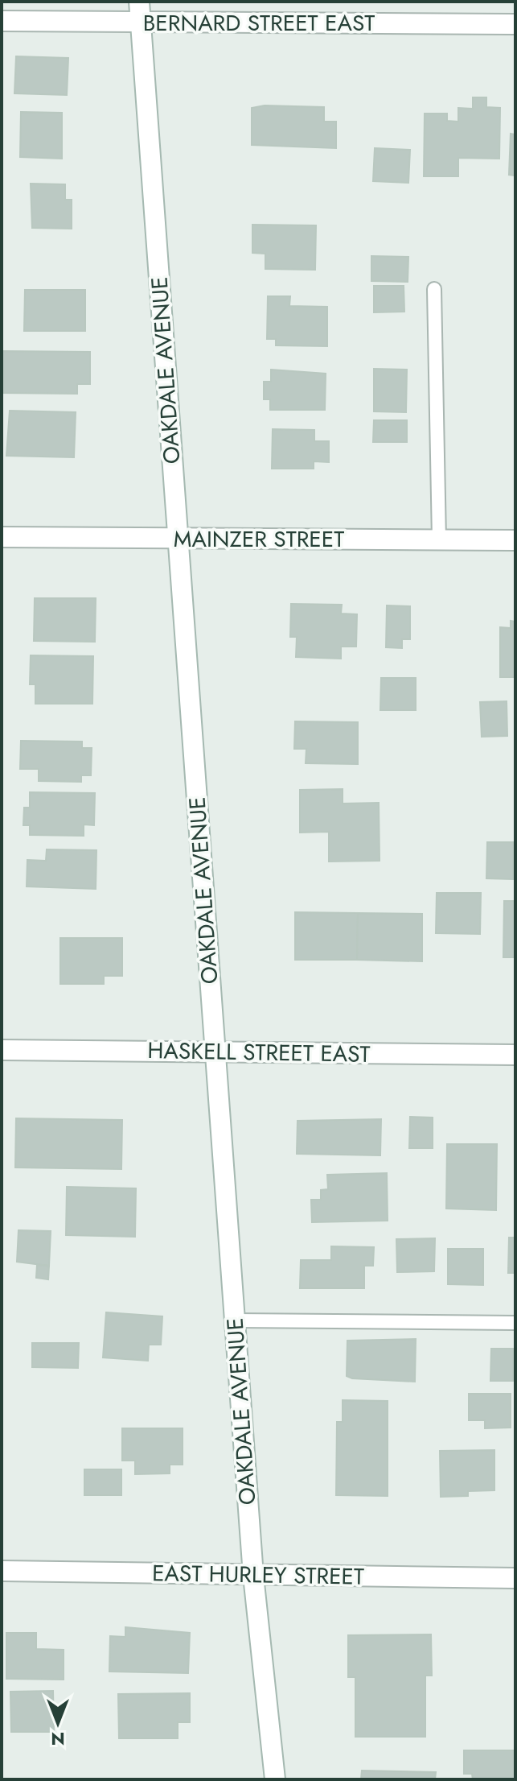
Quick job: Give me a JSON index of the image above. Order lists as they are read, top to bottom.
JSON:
{
  "streets": {
    "street": [
      "BERNARD STREET EAST",
      "OAKDALE AVENUE",
      "MAINZER STREET",
      "HASKELL STREET EAST",
      "EAST HURLEY STREET"
    ]
  },
  "crossings": [
    ["BERNARD STREET EAST", "OAKDALE AVENUE"],
    ["OAKDALE AVENUE", "MAINZER STREET"],
    ["OAKDALE AVENUE", "HASKELL STREET EAST"],
    ["OAKDALE AVENUE", "EAST HURLEY STREET"]
  ],
  "north": "bottom"
}
